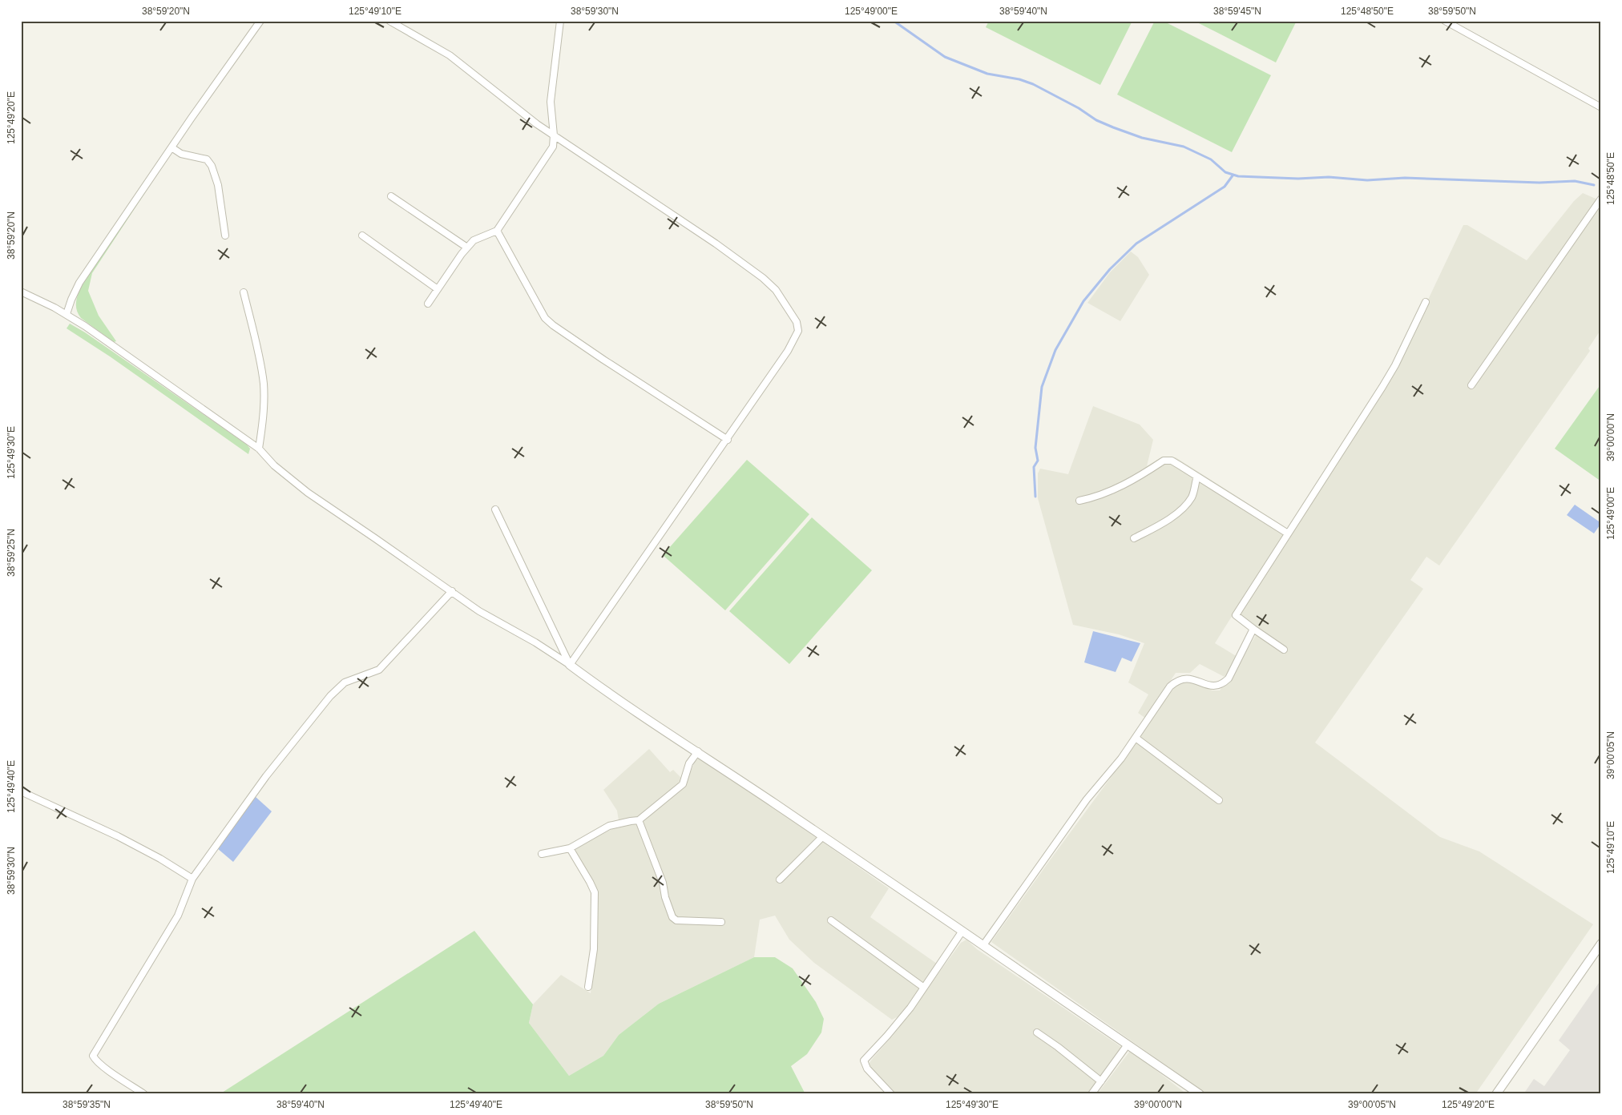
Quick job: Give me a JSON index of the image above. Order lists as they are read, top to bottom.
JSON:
{
  "coordinates": [
    "38°59'20\"N",
    "125°49'10\"E",
    "38°59'30\"N",
    "125°49'00\"E",
    "38°59'40\"N",
    "38°59'45\"N",
    "125°48'50\"E",
    "38°59'50\"N",
    "125°49'20\"E",
    "39°00'00\"N",
    "125°49'30\"E",
    "38°59'25\"N",
    "39°00'05\"N",
    "125°49'40\"E",
    "38°59'35\"N"
  ]
}
